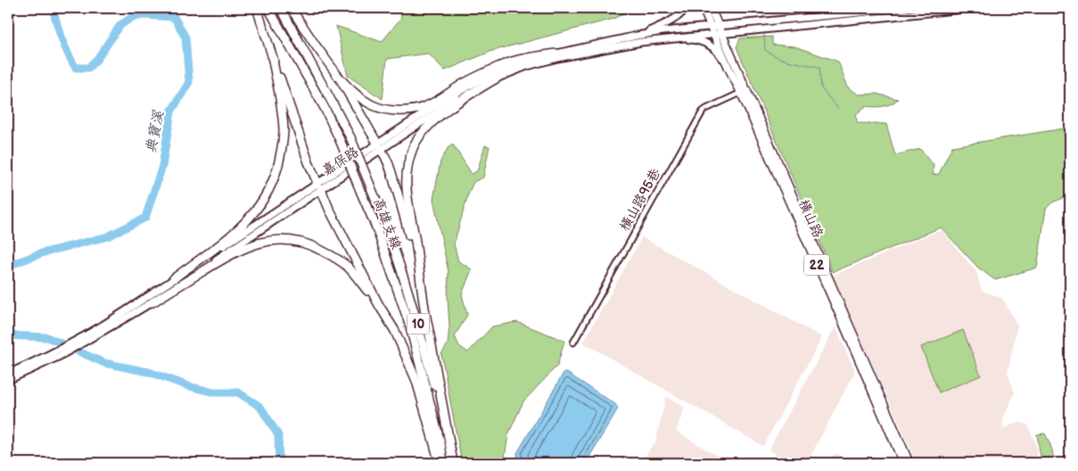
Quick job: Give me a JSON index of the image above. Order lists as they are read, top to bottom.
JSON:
{
  "streets": {
    "highway": ["高雄支線", "10"],
    "main road": ["橫山路", "22"],
    "street": ["嘉保路", "橫山路95巷"]
  },
  "crossings": [
    ["嘉保路", "橫山路"],
    ["嘉保路", "22"],
    ["橫山路95巷", "橫山路"],
    ["橫山路", "22"]
  ],
  "water": ["典寶溪"]
}
